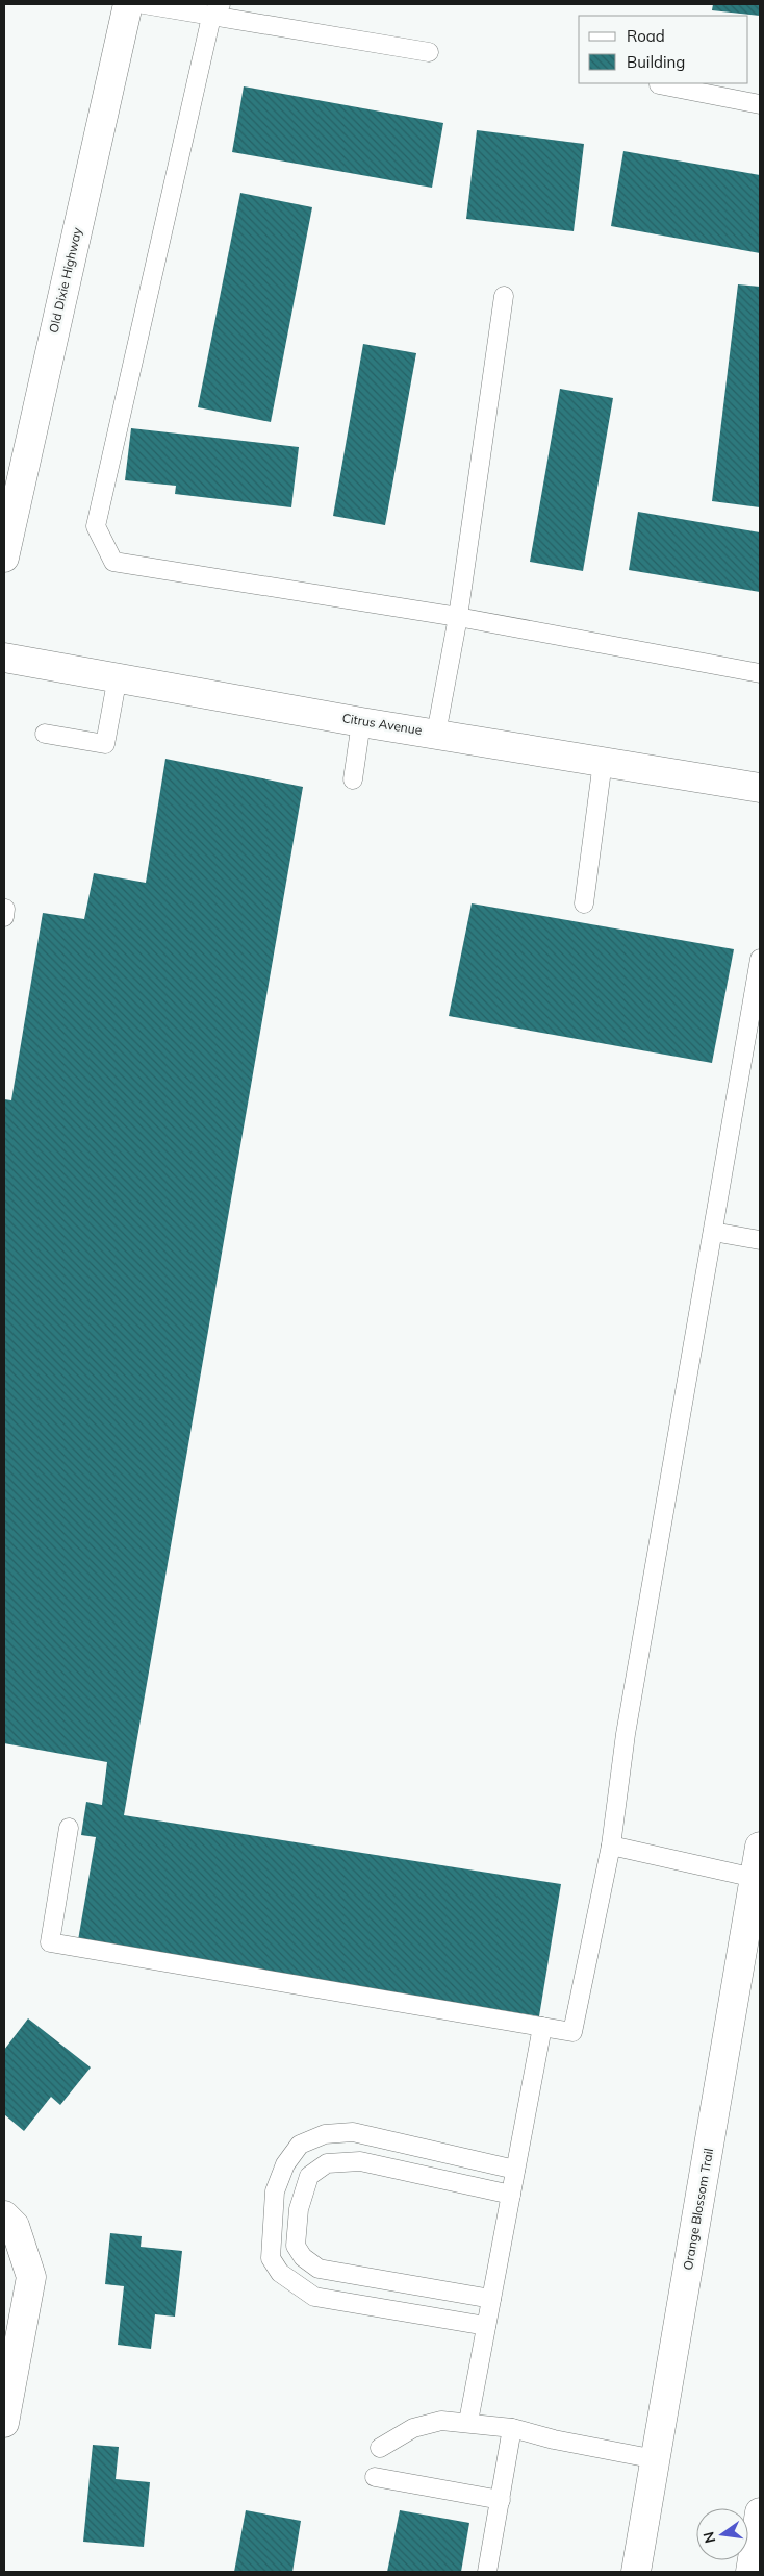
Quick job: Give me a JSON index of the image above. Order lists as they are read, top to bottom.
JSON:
{
  "streets": {
    "street": ["Old Dixie Highway", "Citrus Avenue", "Orange Blossom Trail"]
  },
  "legend": ["Road", "Building"],
  "north": "left"
}
